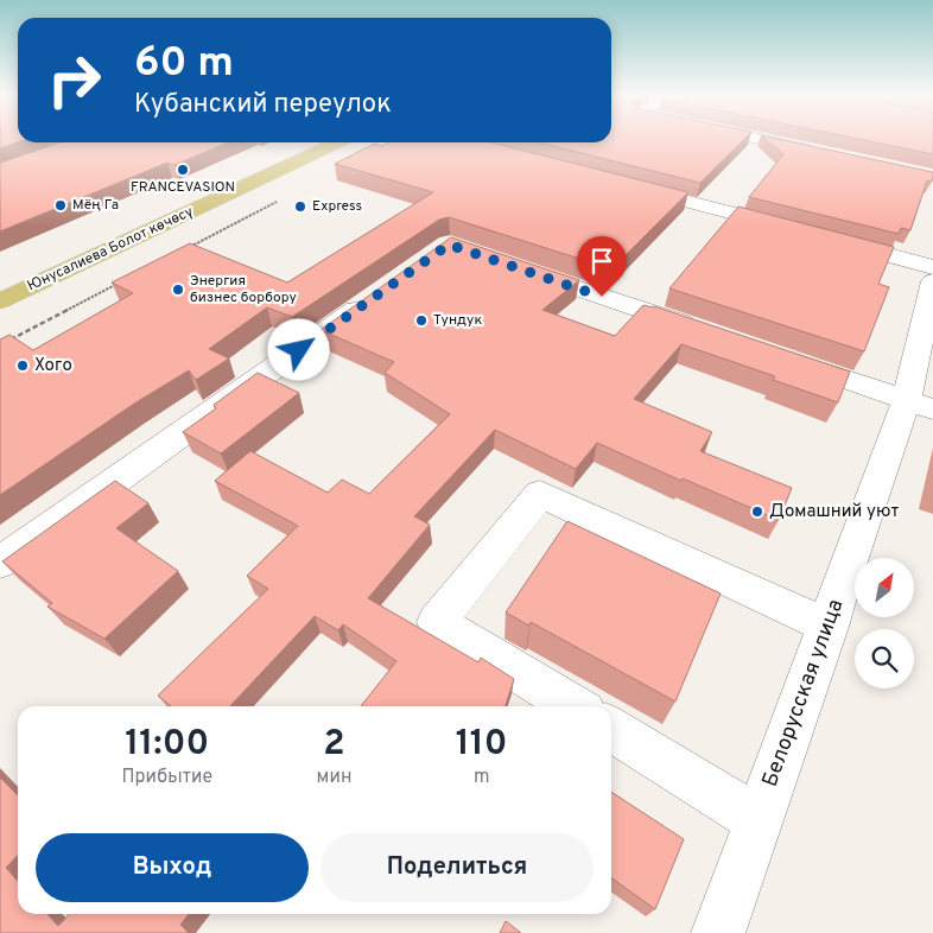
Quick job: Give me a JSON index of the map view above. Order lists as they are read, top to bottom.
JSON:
{
  "streets": {
    "main road": ["Юнусалиева Болот көчөсү"],
    "street": ["Белорусская улица"]
  },
  "places": [
    "FRANCEVASION",
    "Мёң Га",
    "Express",
    "Энергия бизнес борбору",
    "Тундук",
    "Хого",
    "Домашний уют"
  ],
  "north": "top right",
  "page": {
    "turn": ["60 m", "Кубанский переулок"],
    "eta": [
      "11:00",
      "Прибытие",
      "2",
      "мин",
      "110",
      "m"
    ],
    "buttons": ["Выход", "Поделиться"]
  }
}
